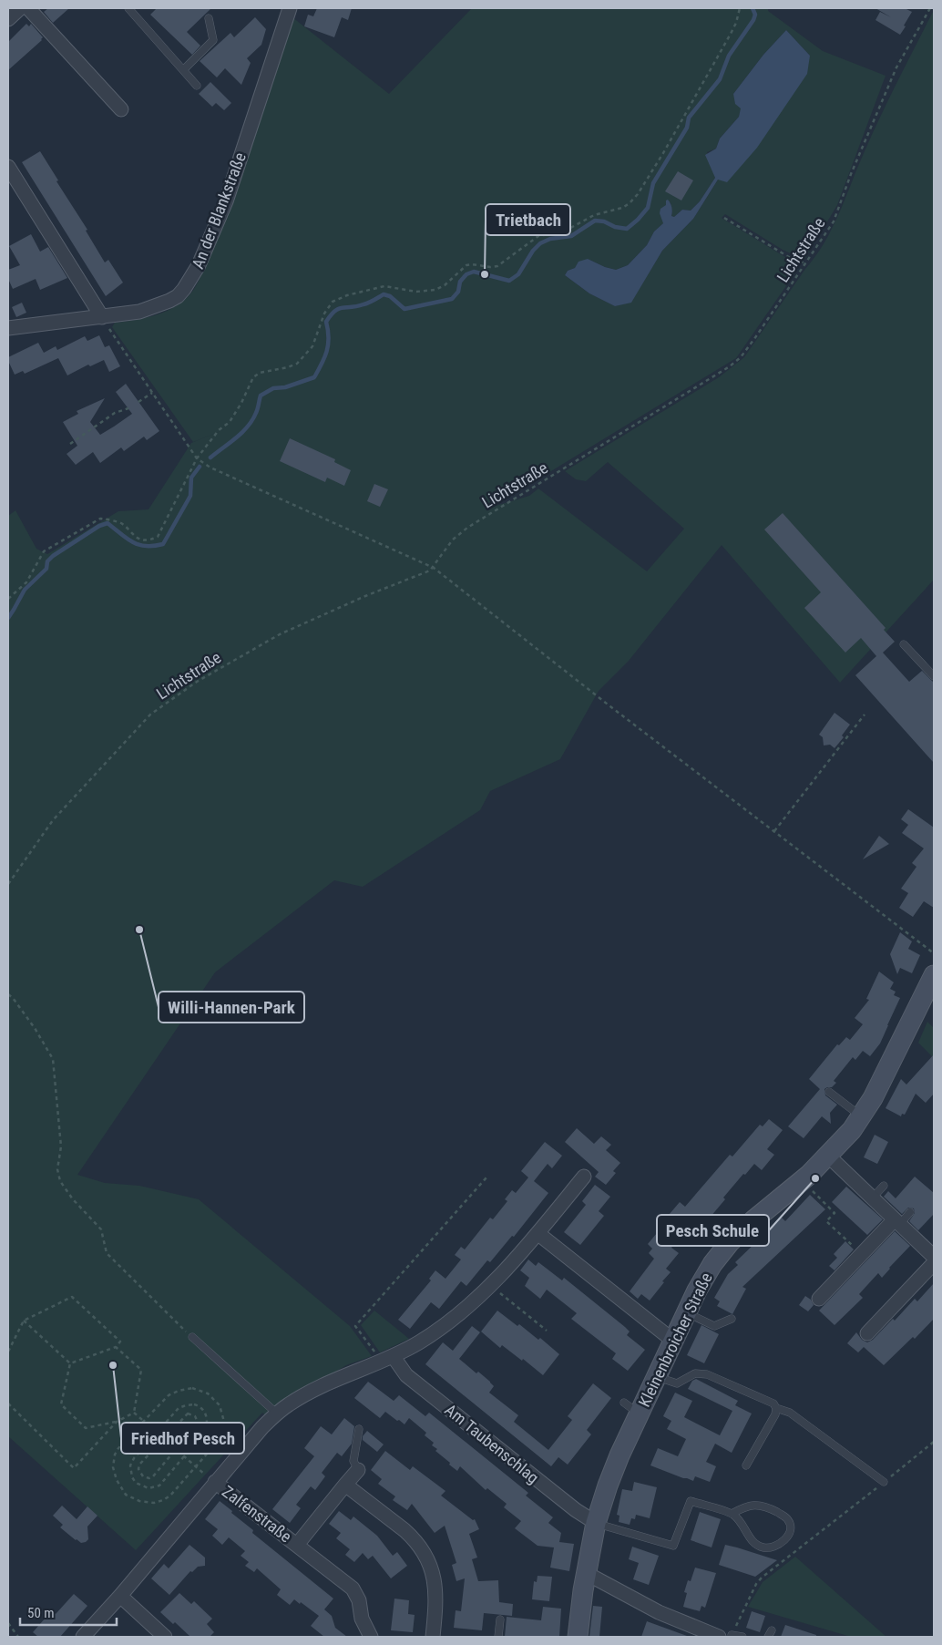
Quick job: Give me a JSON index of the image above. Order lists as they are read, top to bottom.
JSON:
{
  "streets": {
    "street": [
      "An der Blankstraße",
      "Kleinenbroicher Straße",
      "Am Taubenschlag",
      "Zalfenstraße"
    ],
    "path": ["Lichtstraße"]
  },
  "crossings": [
    ["Kleinenbroicher Straße", "Am Taubenschlag"]
  ],
  "places": [
    "Trietbach",
    "Willi-Hannen-Park",
    "Pesch Schule",
    "Friedhof Pesch"
  ],
  "scale_bar": "50 m"
}
